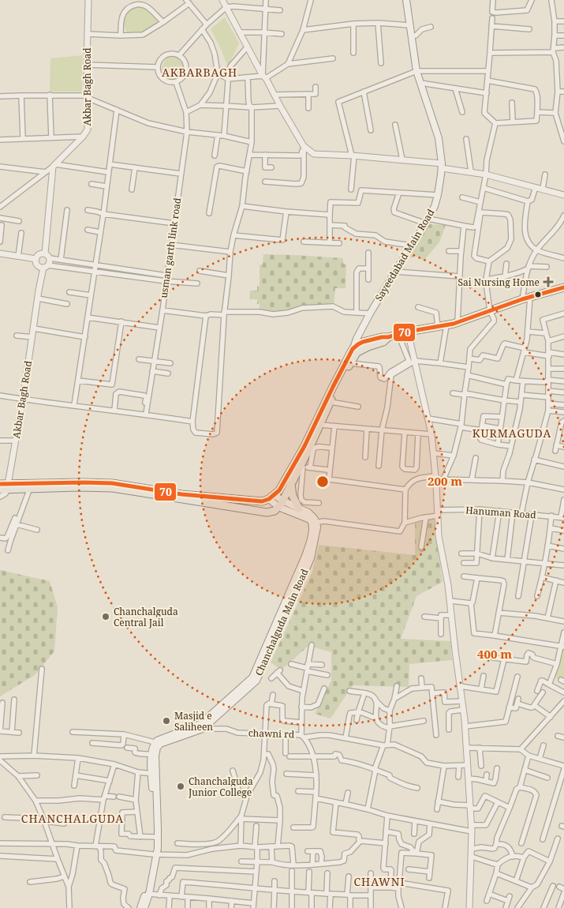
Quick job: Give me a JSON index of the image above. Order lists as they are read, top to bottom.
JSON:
{
  "streets": {
    "main road": ["Sayeedabad Main Road", "Chanchalguda Main Road"],
    "street": [
      "Akbar Bagh Road",
      "usman garth link road",
      "Hanuman Road",
      "chawni rd"
    ]
  },
  "crossings": [
    ["Hanuman Road", "Chanchalguda Main Road"],
    ["Chanchalguda Main Road", "chawni rd"]
  ],
  "districts": [
    "AKBARBAGH",
    "KURMAGUDA",
    "CHANCHALGUDA",
    "CHAWNI"
  ],
  "places": {
    "health": ["Sai Nursing Home"],
    "other": ["Chanchalguda Central Jail", "Masjid e Saliheen", "Chanchalguda Junior College"]
  },
  "lines": ["transit line 70"],
  "rings": ["200 m", "400 m"]
}
